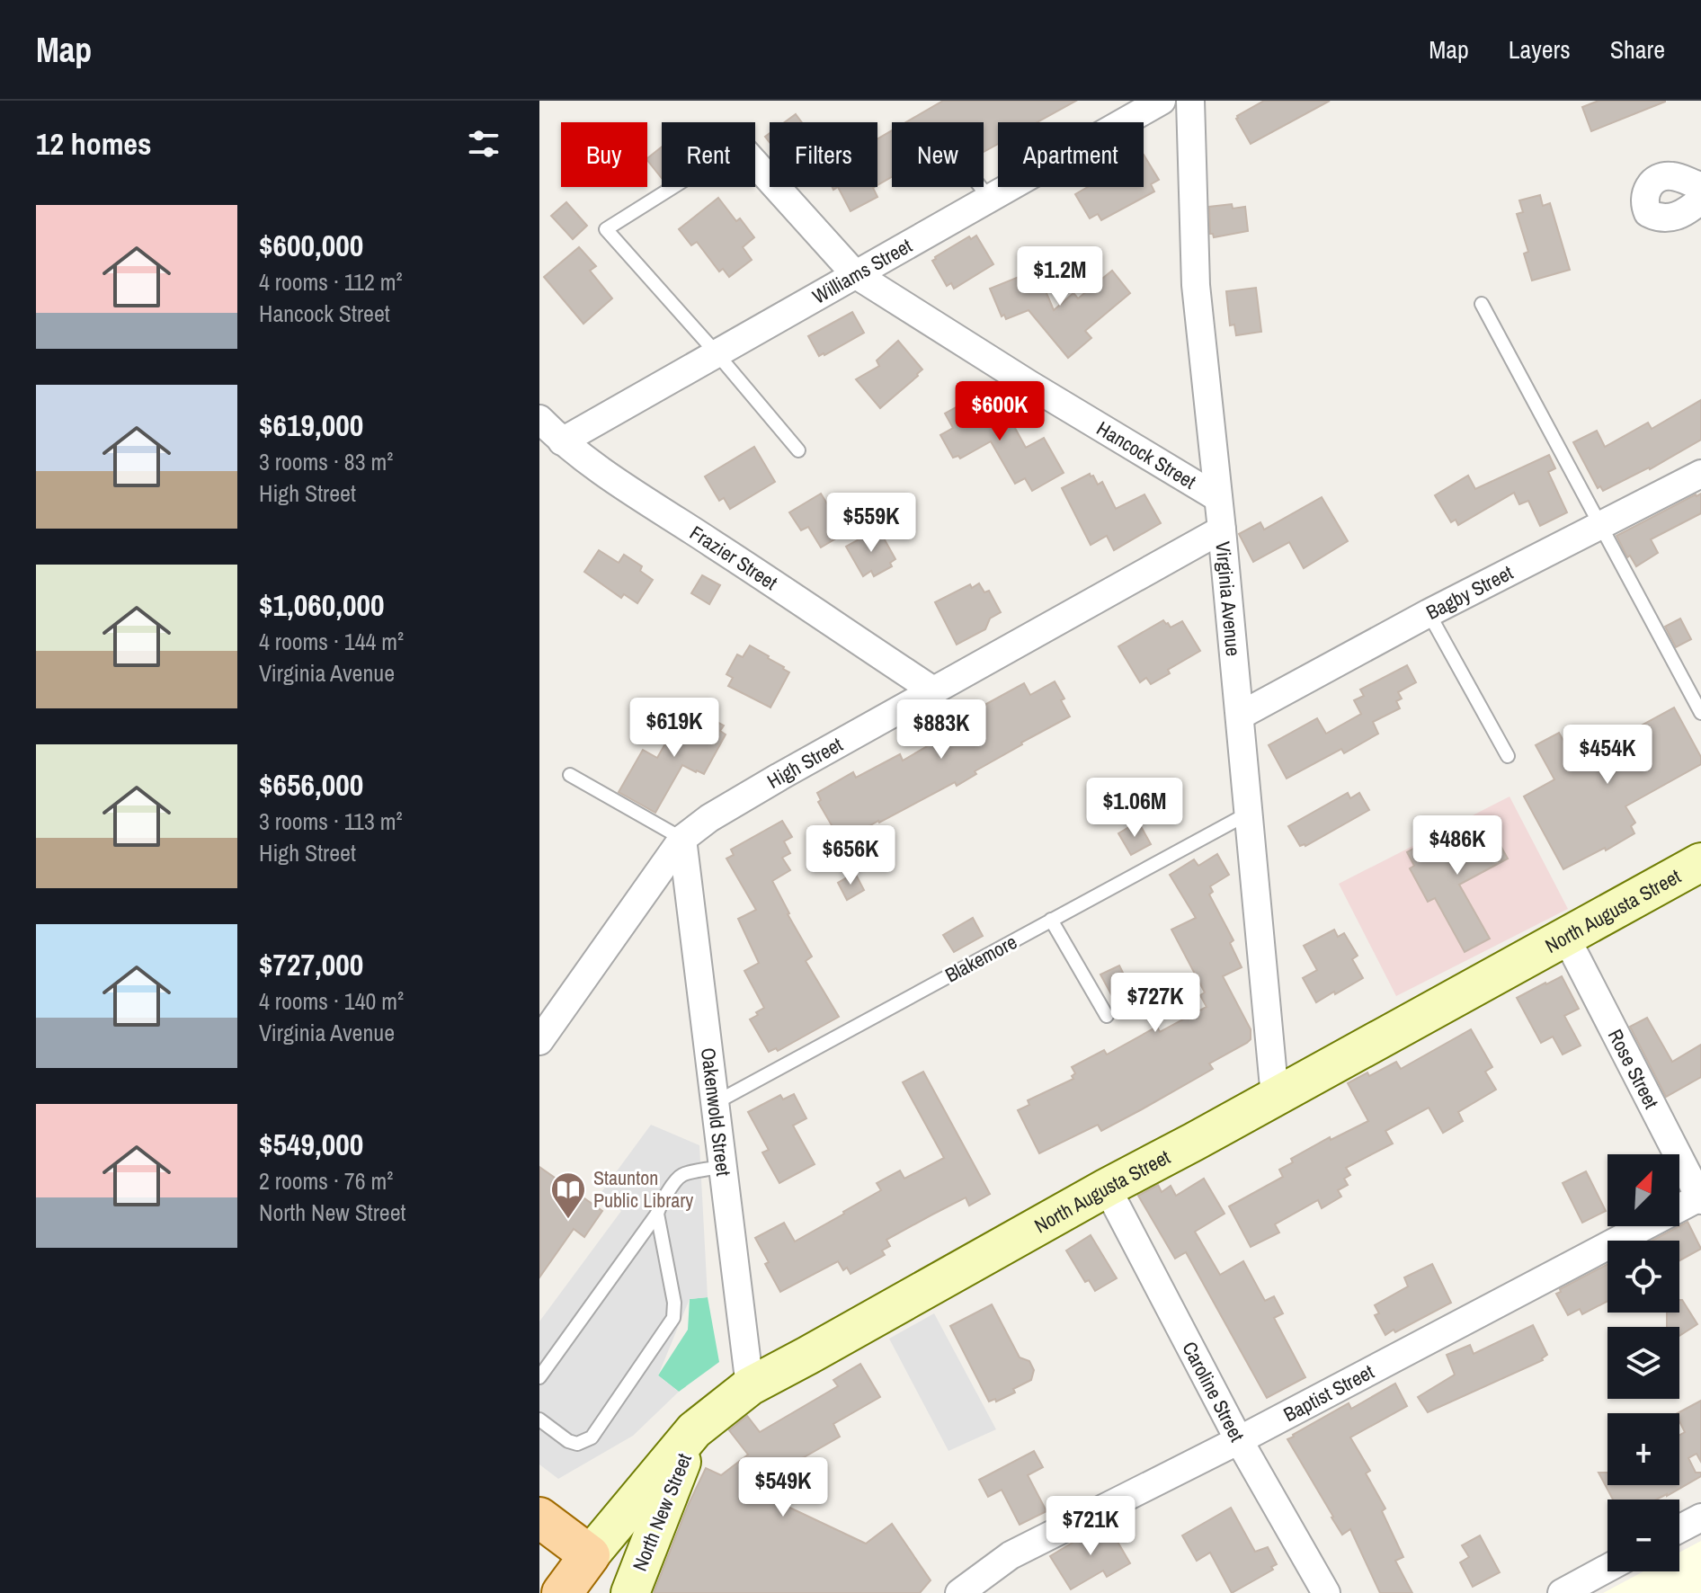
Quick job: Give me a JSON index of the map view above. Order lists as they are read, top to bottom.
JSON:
{
  "streets": {
    "main road": ["North Augusta Street", "North New Street"],
    "street": [
      "Williams Street",
      "Hancock Street",
      "Frazier Street",
      "Bagby Street",
      "Virginia Avenue",
      "High Street",
      "Rose Street",
      "Oakenwold Street",
      "Caroline Street",
      "Baptist Street"
    ],
    "lane": ["Blakemore"]
  },
  "crossings": [
    ["Williams Street", "Hancock Street"],
    ["Williams Street", "Frazier Street"],
    ["Hancock Street", "Virginia Avenue"],
    ["Frazier Street", "High Street"],
    ["Bagby Street", "Virginia Avenue"],
    ["Virginia Avenue", "High Street"],
    ["Virginia Avenue", "North Augusta Street"],
    ["Virginia Avenue", "Blakemore"],
    ["High Street", "Oakenwold Street"],
    ["North Augusta Street", "Rose Street"],
    ["North Augusta Street", "Oakenwold Street"],
    ["North Augusta Street", "Caroline Street"],
    ["North Augusta Street", "North New Street"],
    ["Blakemore", "Oakenwold Street"],
    ["Rose Street", "Baptist Street"],
    ["Caroline Street", "Baptist Street"]
  ],
  "places": {
    "library": ["Staunton Public Library"]
  },
  "north": "top right",
  "page": {
    "header": "Map",
    "nav": ["Map", "Layers", "Share"],
    "heading": "12 homes",
    "chip": [
      "Buy",
      "Rent",
      "Filters",
      "New",
      "Apartment"
    ],
    "list": [
      {
        "name": "$600,000",
        "note": "4 rooms · 112 m² · Hancock Street"
      },
      {
        "name": "$619,000",
        "note": "3 rooms · 83 m² · High Street"
      },
      {
        "name": "$1,060,000",
        "note": "4 rooms · 144 m² · Virginia Avenue"
      },
      {
        "name": "$656,000",
        "note": "3 rooms · 113 m² · High Street"
      },
      {
        "name": "$727,000",
        "note": "4 rooms · 140 m² · Virginia Avenue"
      },
      {
        "name": "$549,000",
        "note": "2 rooms · 76 m² · North New Street"
      }
    ],
    "price": [
      "$1.2M",
      "$600K",
      "$559K",
      "$619K",
      "$883K",
      "$454K",
      "$1.06M",
      "$486K",
      "$656K",
      "$727K",
      "$549K",
      "$721K"
    ],
    "map_buttons": ["+", "−"]
  }
}
